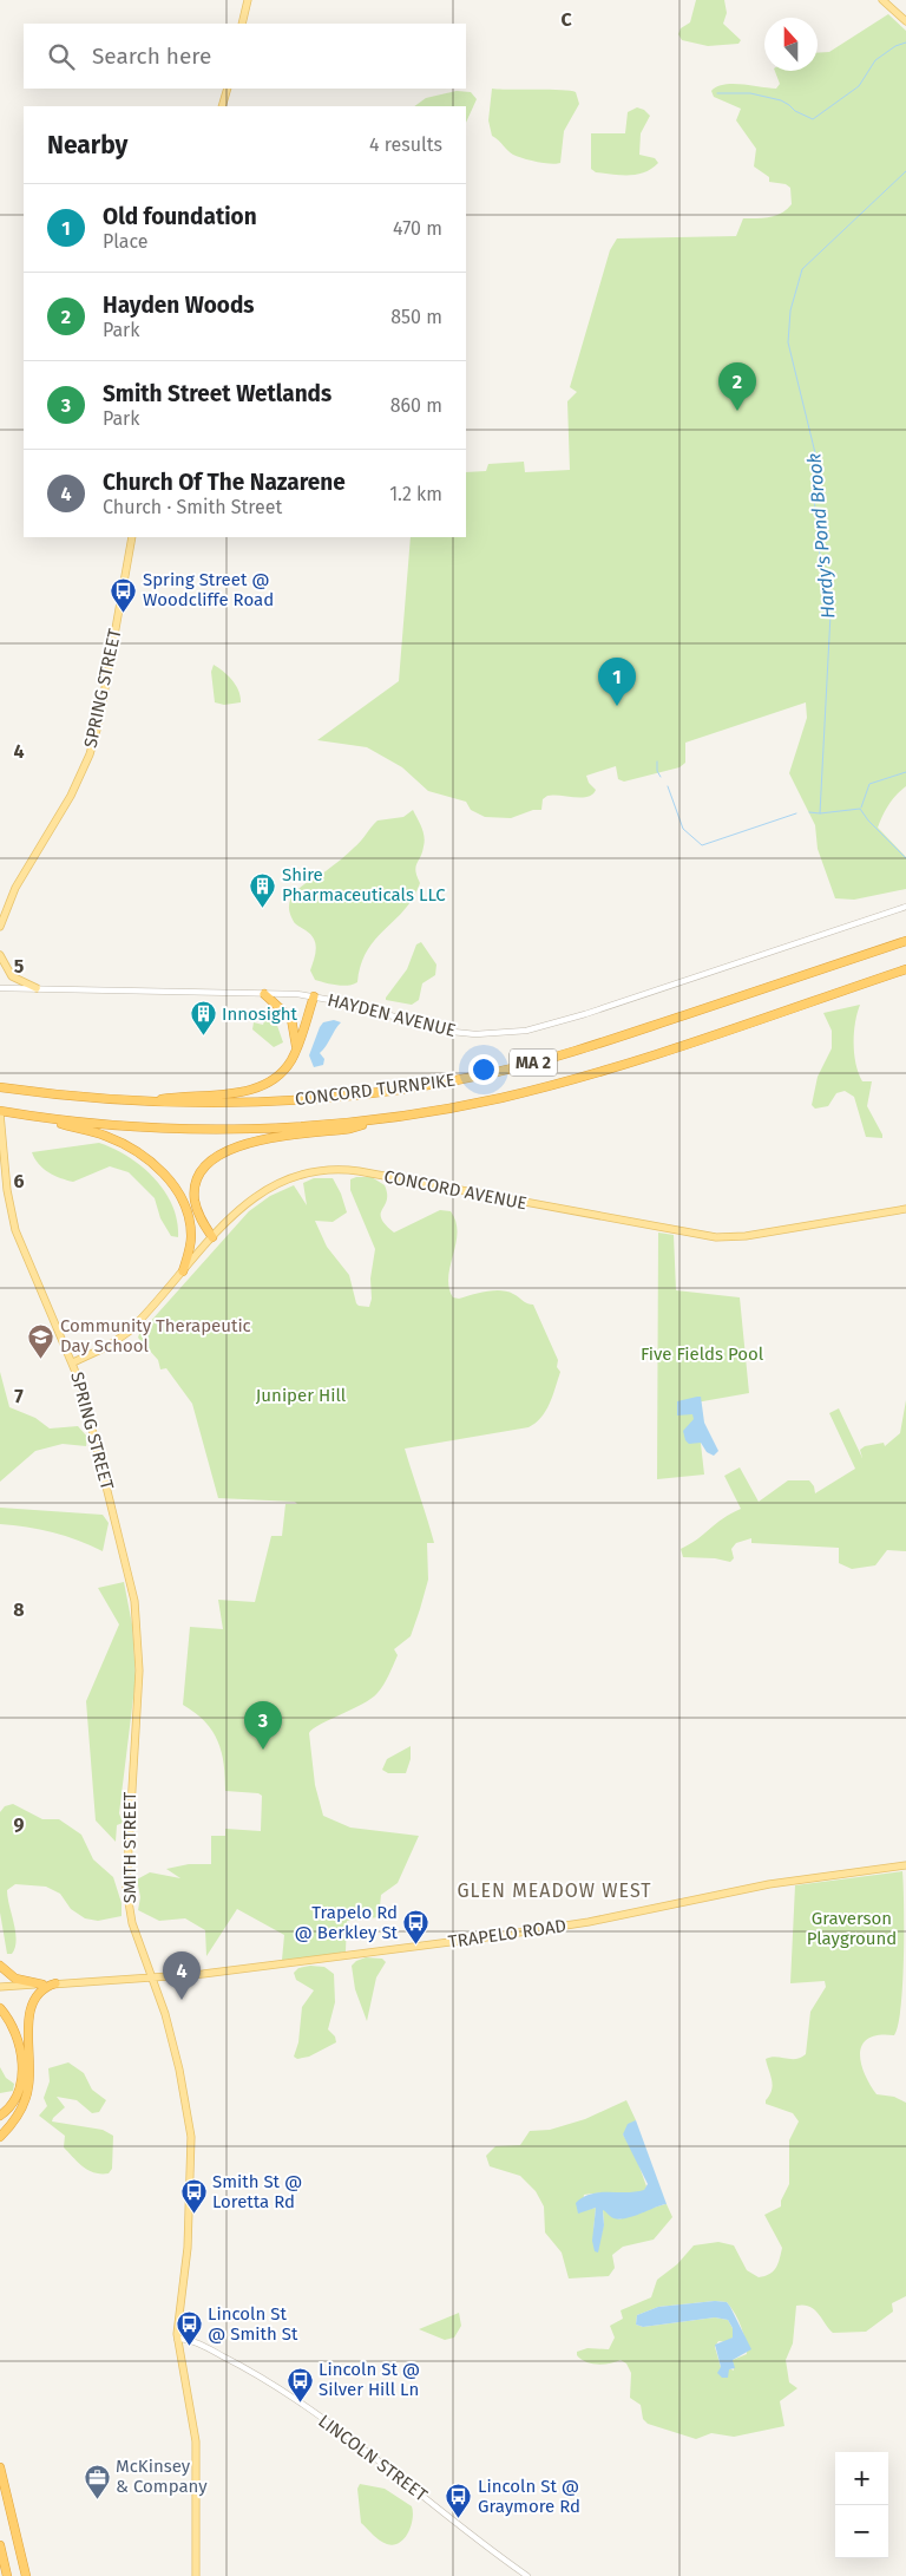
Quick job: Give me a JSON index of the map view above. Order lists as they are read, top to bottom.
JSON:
{
  "streets": {
    "highway": ["MA 2", "CONCORD TURNPIKE"],
    "main road": [
      "SPRING STREET",
      "CONCORD AVENUE",
      "SMITH STREET",
      "TRAPELO ROAD"
    ],
    "street": ["HAYDEN AVENUE", "LINCOLN STREET"]
  },
  "crossings": [
    ["SPRING STREET", "CONCORD TURNPIKE"],
    ["SPRING STREET", "CONCORD AVENUE"],
    ["SPRING STREET", "SMITH STREET"],
    ["SMITH STREET", "TRAPELO ROAD"],
    ["SMITH STREET", "LINCOLN STREET"]
  ],
  "districts": ["GLEN MEADOW WEST"],
  "water": ["Hardy's Pond Brook"],
  "parks": ["Five Fields Pool", "Juniper Hill", "Graverson Playground"],
  "places": {
    "bus stop": [
      "Spring Street @ Woodcliffe Road",
      "Trapelo Rd @ Berkley St",
      "Smith St @ Loretta Rd",
      "Lincoln St @ Smith St",
      "Lincoln St @ Silver Hill Ln",
      "Lincoln St @ Graymore Rd"
    ],
    "building": ["Shire Pharmaceuticals LLC", "Innosight"],
    "school or university": ["Community Therapeutic Day School"],
    "office": ["McKinsey & Company"]
  },
  "north": "top",
  "page": {
    "search": "Search here",
    "heading": ["Nearby", "4 results"],
    "list": [
      {
        "mark": "1",
        "name": "Old foundation",
        "note": "Place",
        "value": "470 m"
      },
      {
        "mark": "2",
        "name": "Hayden Woods",
        "note": "Park",
        "value": "850 m"
      },
      {
        "mark": "3",
        "name": "Smith Street Wetlands",
        "note": "Park",
        "value": "860 m"
      },
      {
        "mark": "4",
        "name": "Church Of The Nazarene",
        "note": "Church · Smith Street",
        "value": "1.2 km"
      }
    ],
    "pins": [
      "2",
      "1",
      "3",
      "4"
    ],
    "map_buttons": ["+", "−"]
  },
  "grid": {
    "columns": ["C"],
    "rows": [
      "4",
      "5",
      "6",
      "7",
      "8",
      "9"
    ]
  }
}
